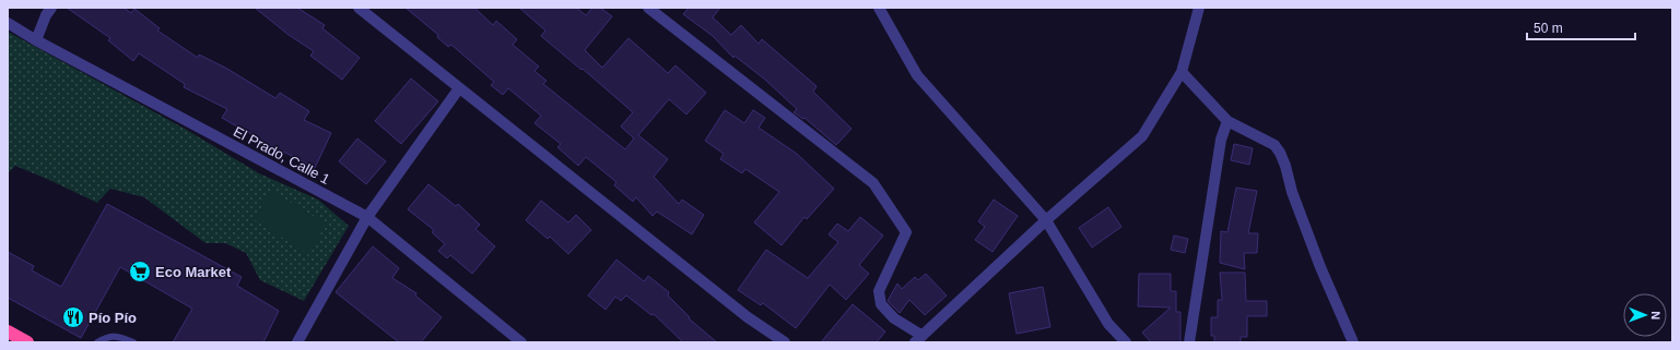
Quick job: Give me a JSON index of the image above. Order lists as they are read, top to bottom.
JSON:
{
  "streets": {
    "street": ["El Prado, Calle 1"]
  },
  "places": {
    "supermarket": ["Eco Market"],
    "restaurant": ["Pío Pío"]
  },
  "scale_bar": "50 m",
  "north": "right"
}
